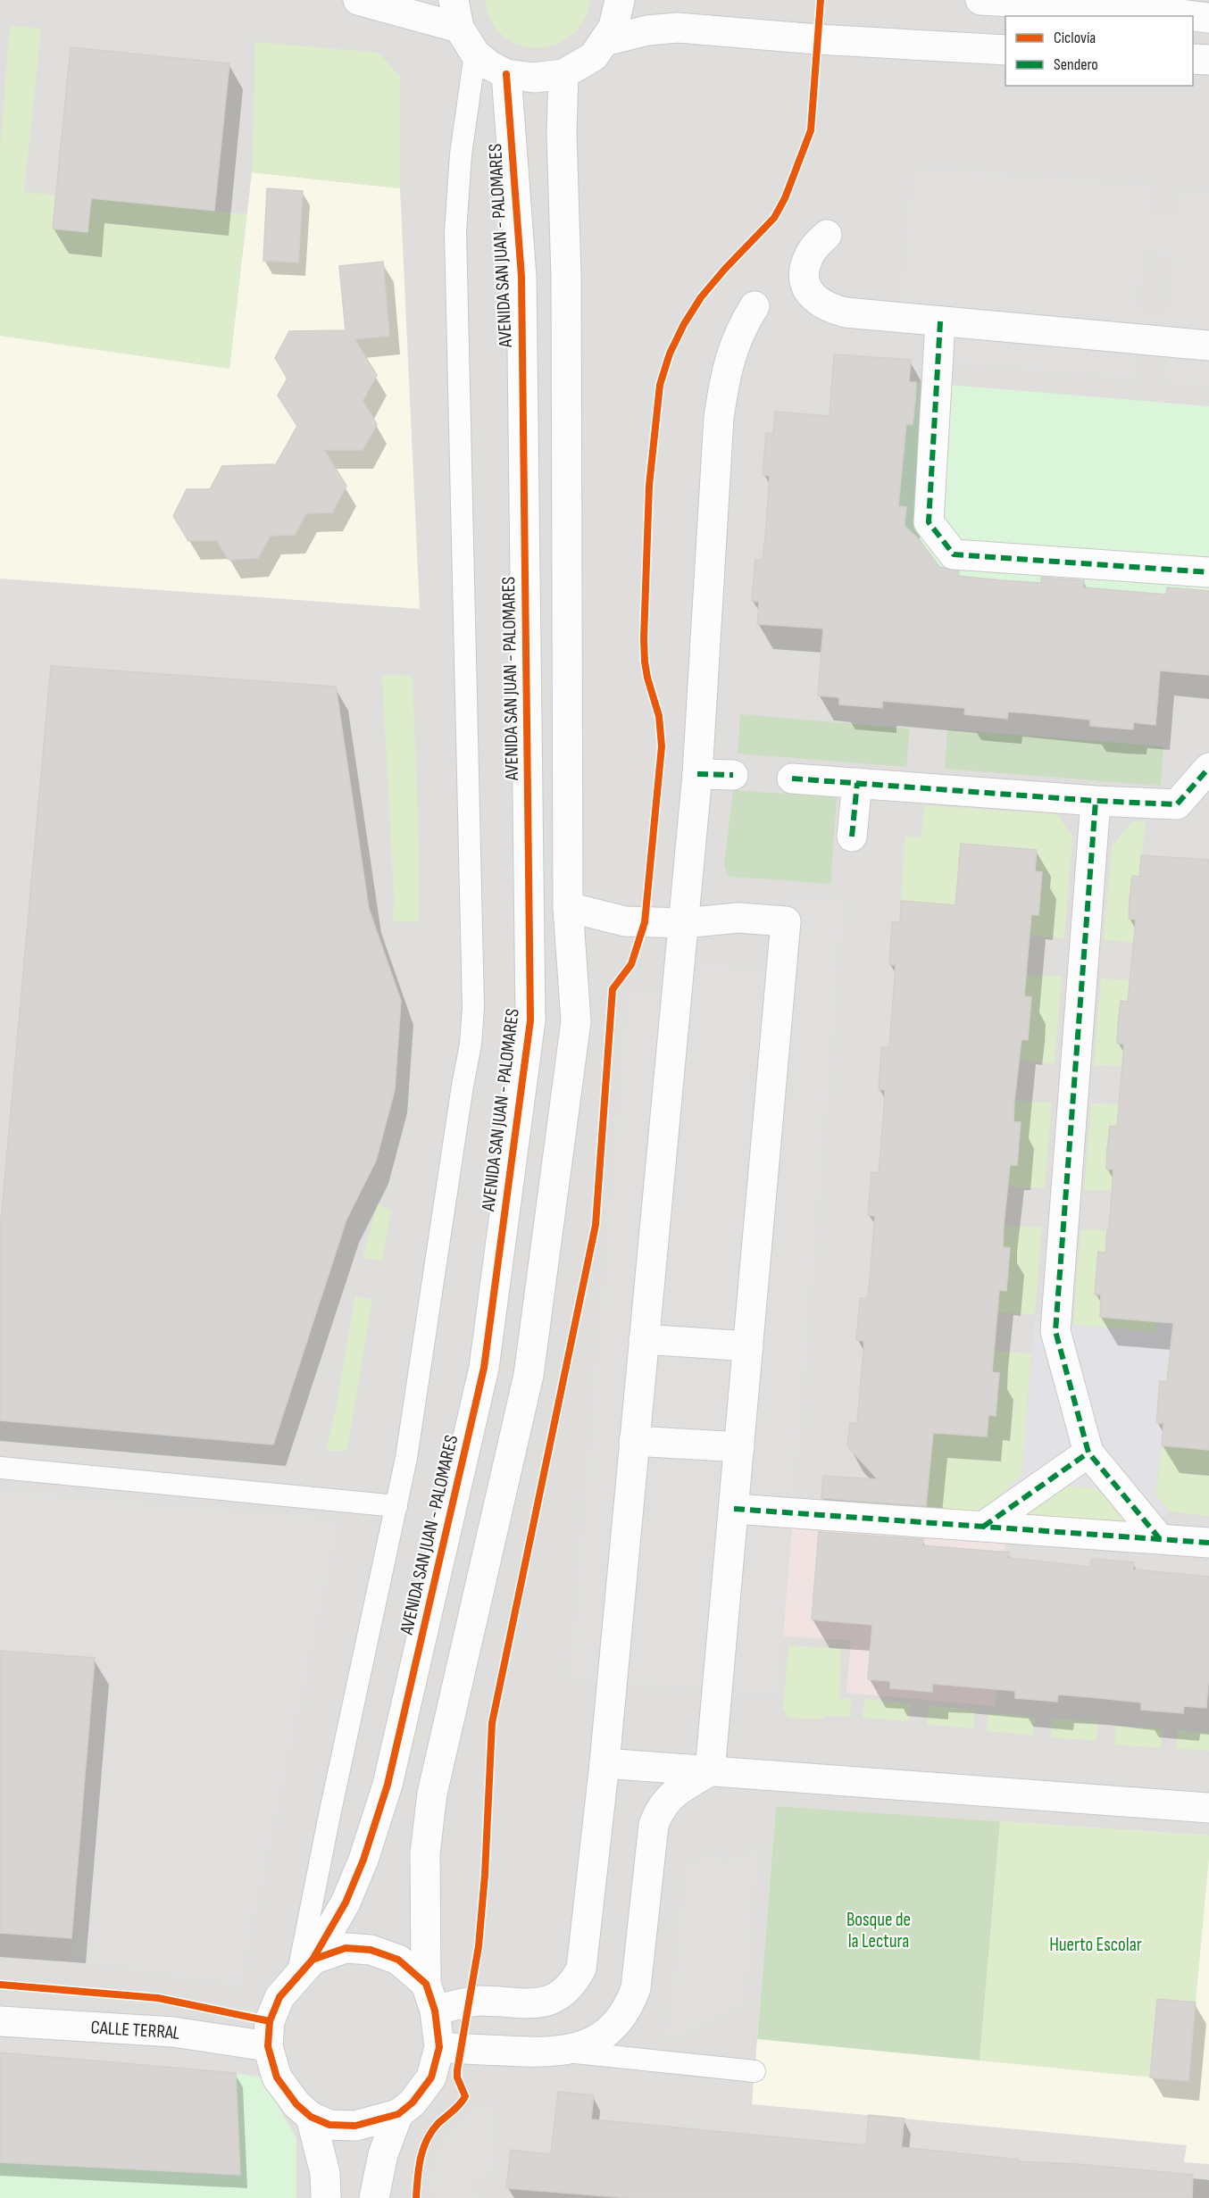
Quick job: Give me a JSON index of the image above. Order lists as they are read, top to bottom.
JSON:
{
  "streets": {
    "street": ["AVENIDA SAN JUAN - PALOMARES", "CALLE TERRAL"]
  },
  "crossings": [
    ["AVENIDA SAN JUAN - PALOMARES", "CALLE TERRAL"]
  ],
  "parks": ["Bosque de la Lectura", "Huerto Escolar"],
  "legend": ["Ciclovía", "Sendero"]
}
